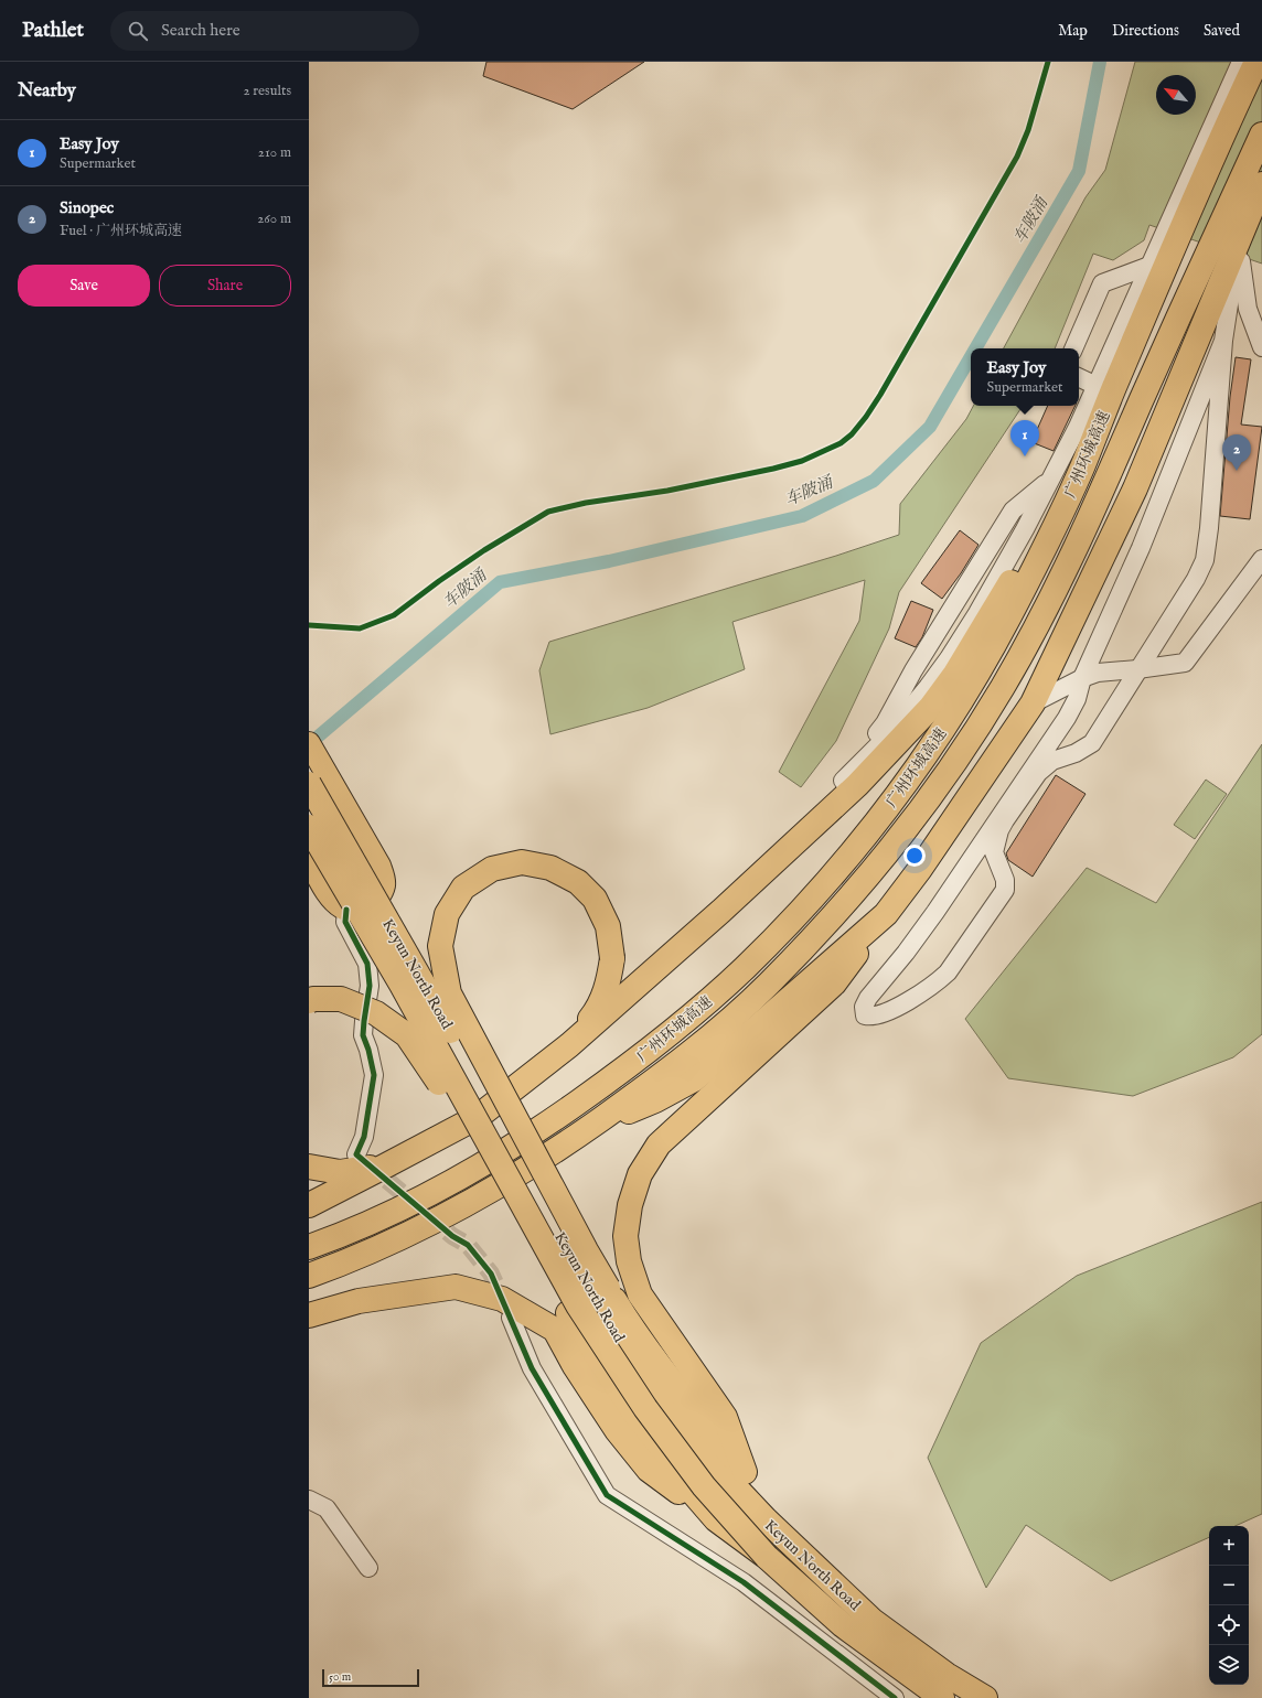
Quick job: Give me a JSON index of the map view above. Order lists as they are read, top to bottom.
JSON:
{
  "streets": {
    "highway": ["广州环城高速", "Keyun North Road"]
  },
  "water": ["车陂涌"],
  "scale_bar": "50 m",
  "north": "top left",
  "page": {
    "header": "Pathlet",
    "search": "Search here",
    "nav": ["Map", "Directions", "Saved"],
    "heading": ["Nearby", "2 results"],
    "list": [
      {
        "mark": "1",
        "name": "Easy Joy",
        "note": "Supermarket",
        "value": "210 m"
      },
      {
        "mark": "2",
        "name": "Sinopec",
        "note": "Fuel · 广州环城高速",
        "value": "260 m"
      }
    ],
    "buttons": ["Save", "Share"],
    "popup": ["Easy Joy", "Supermarket"],
    "pins": ["1", "2"],
    "map_buttons": ["+", "−"],
    "scale": "50 m"
  }
}
